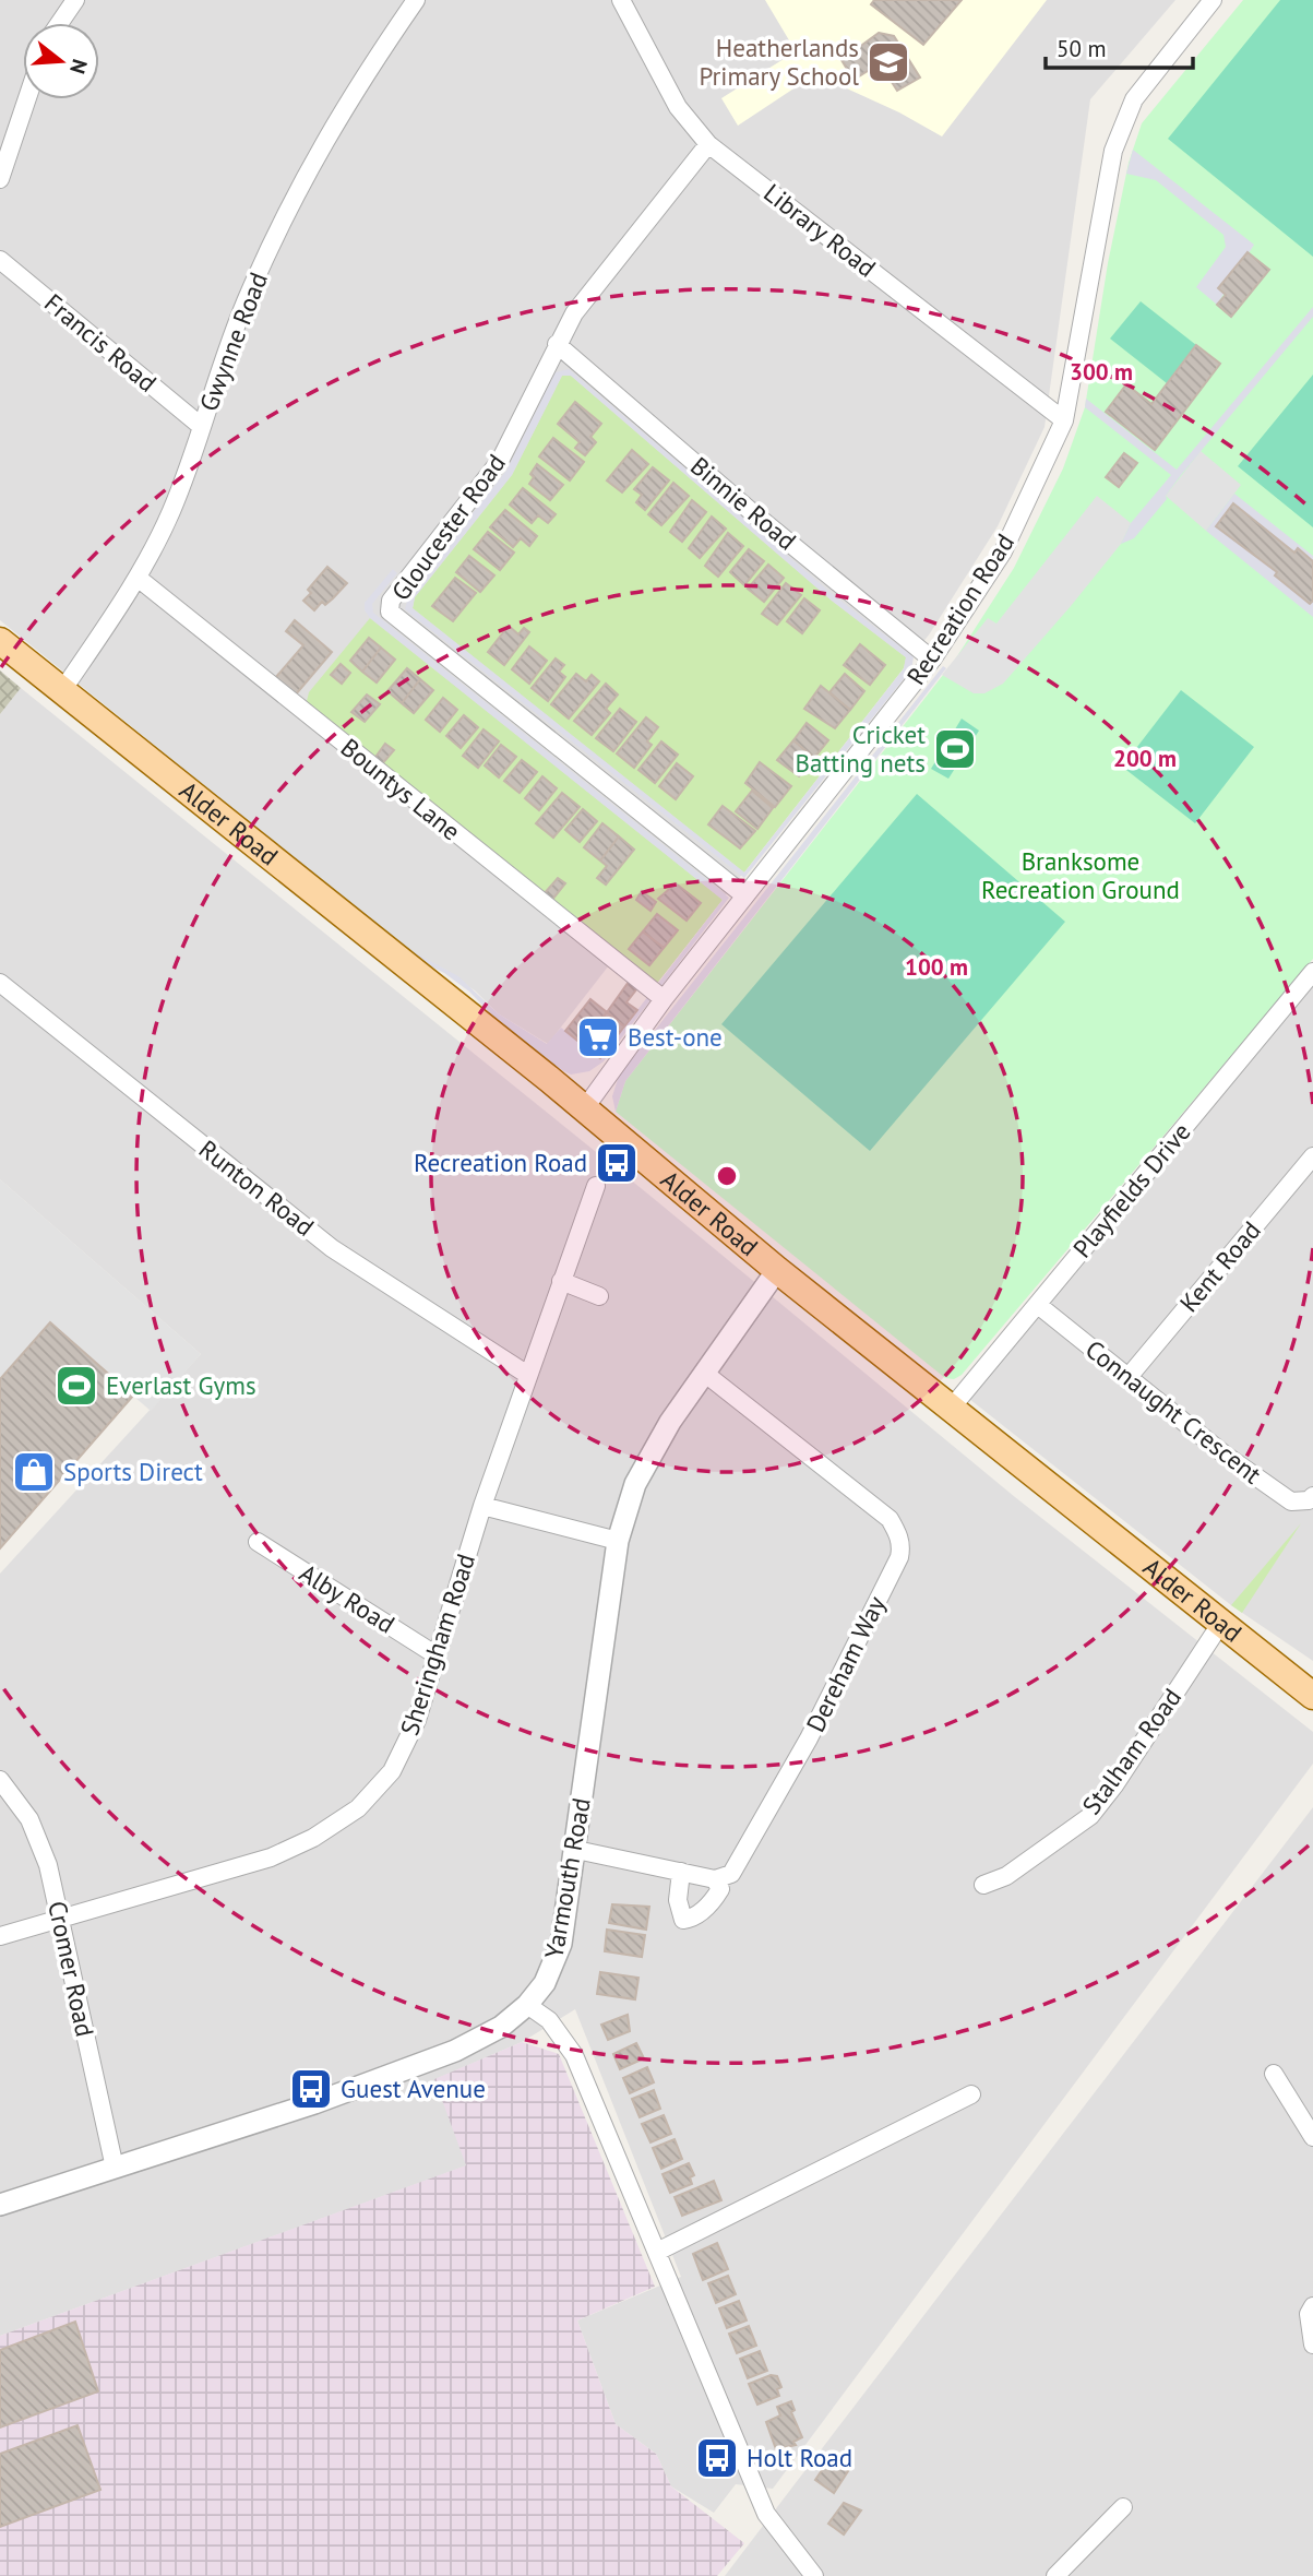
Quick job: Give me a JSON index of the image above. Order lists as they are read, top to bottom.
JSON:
{
  "streets": {
    "main road": ["Alder Road"],
    "street": [
      "Library Road",
      "Gwynne Road",
      "Francis Road",
      "Binnie Road",
      "Gloucester Road",
      "Recreation Road",
      "Bountys Lane",
      "Runton Road",
      "Playfields Drive",
      "Kent Road",
      "Connaught Crescent",
      "Alby Road",
      "Sheringham Road",
      "Dereham Way",
      "Stalham Road",
      "Yarmouth Road",
      "Cromer Road"
    ]
  },
  "crossings": [
    ["Library Road", "Gloucester Road"],
    ["Library Road", "Recreation Road"],
    ["Gwynne Road", "Francis Road"],
    ["Gwynne Road", "Bountys Lane"],
    ["Gwynne Road", "Alder Road"],
    ["Binnie Road", "Gloucester Road"],
    ["Binnie Road", "Recreation Road"],
    ["Gloucester Road", "Recreation Road"],
    ["Recreation Road", "Bountys Lane"],
    ["Recreation Road", "Alder Road"],
    ["Alder Road", "Playfields Drive"],
    ["Alder Road", "Stalham Road"],
    ["Alder Road", "Yarmouth Road"],
    ["Runton Road", "Sheringham Road"],
    ["Playfields Drive", "Connaught Crescent"],
    ["Kent Road", "Connaught Crescent"],
    ["Alby Road", "Sheringham Road"],
    ["Sheringham Road", "Cromer Road"],
    ["Dereham Way", "Yarmouth Road"],
    ["Yarmouth Road", "Cromer Road"]
  ],
  "parks": ["Branksome Recreation Ground"],
  "places": {
    "school or university": ["Heatherlands Primary School"],
    "sports": ["Cricket Batting nets", "Everlast Gyms"],
    "supermarket": ["Best-one"],
    "bus stop": ["Recreation Road", "Guest Avenue", "Holt Road"],
    "shop": ["Sports Direct"]
  },
  "scale_bar": "50 m",
  "north": "right",
  "rings": ["300 m", "200 m", "100 m"]
}
